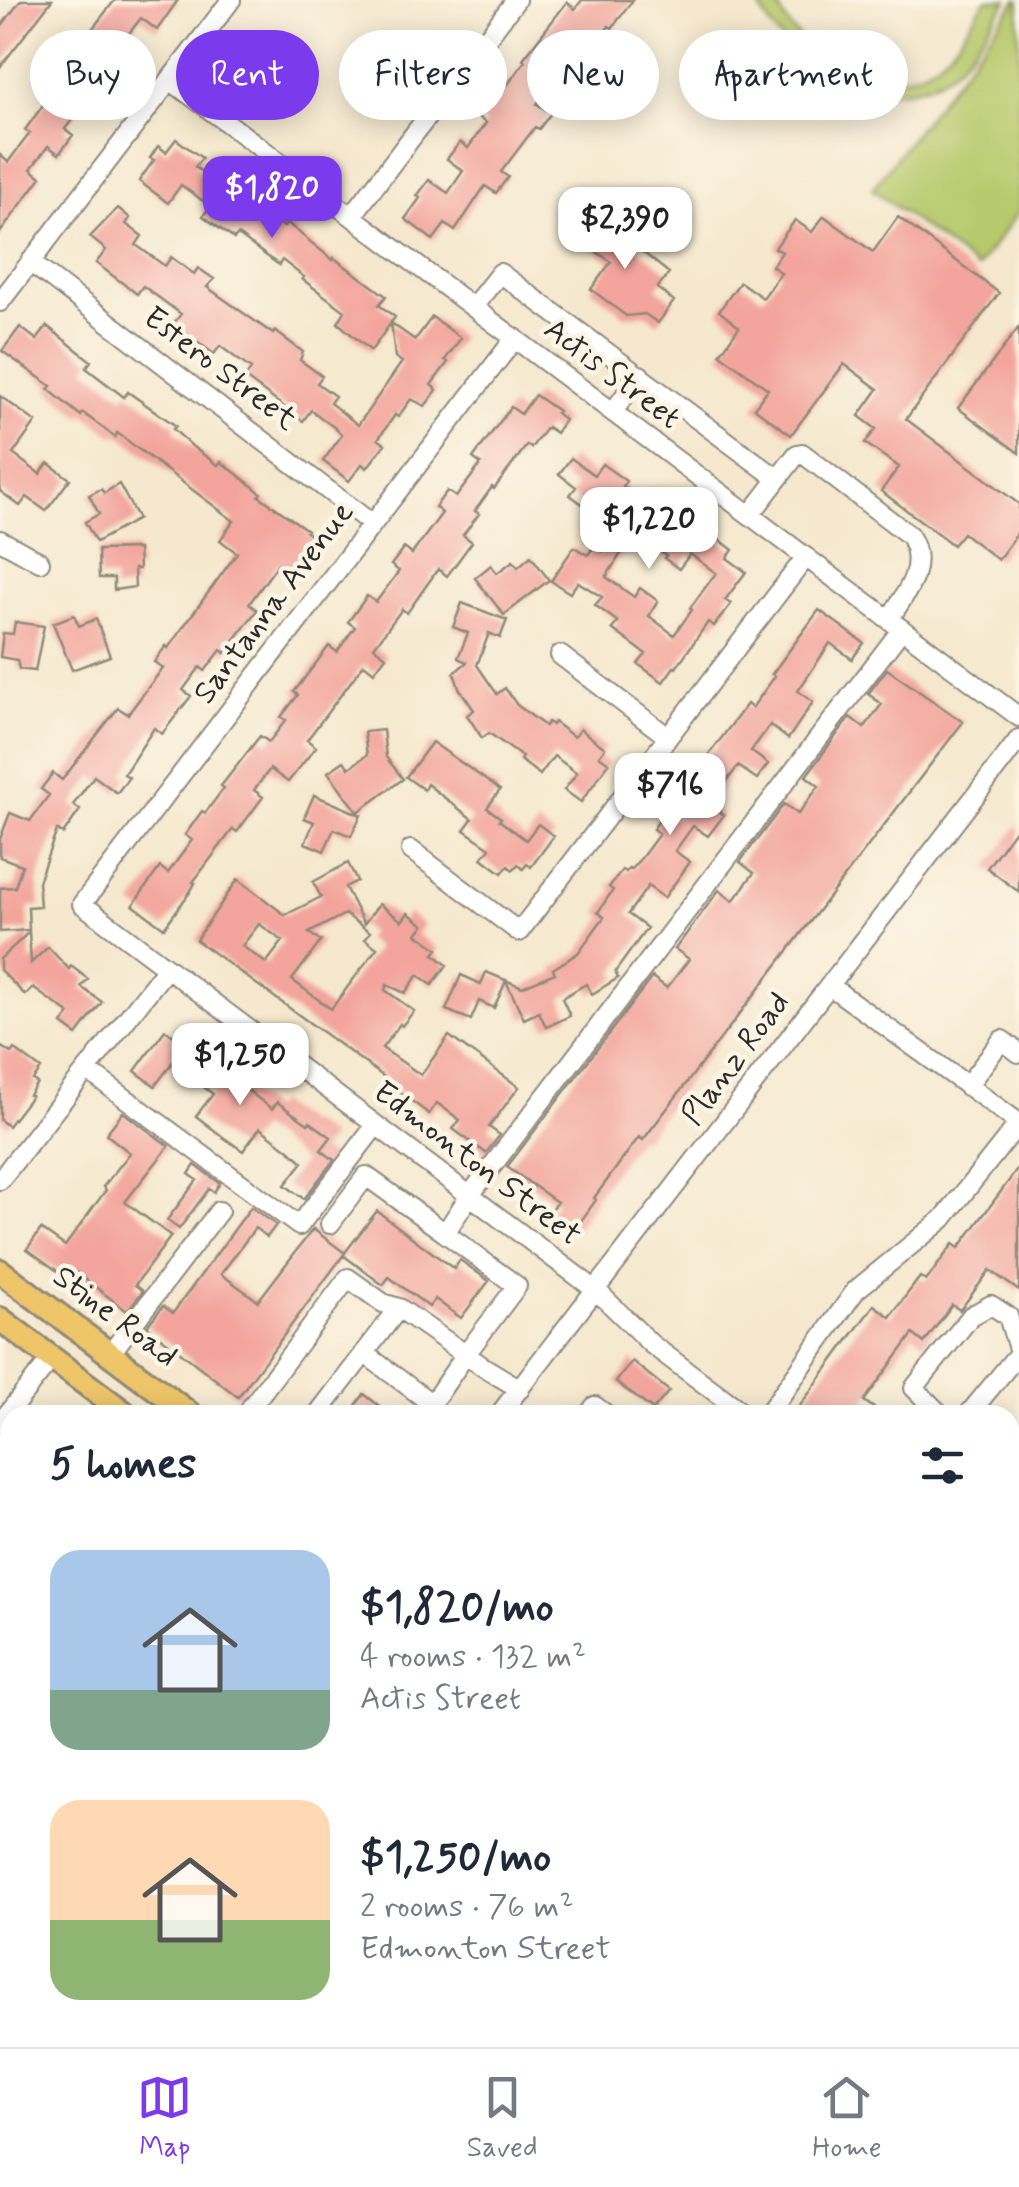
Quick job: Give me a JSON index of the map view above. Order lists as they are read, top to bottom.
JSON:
{
  "streets": {
    "main road": ["Stine Road"],
    "street": [
      "Estero Street",
      "Actis Street",
      "Santanna Avenue",
      "Planz Road",
      "Edmonton Street"
    ]
  },
  "crossings": [
    ["Estero Street", "Santanna Avenue"],
    ["Actis Street", "Santanna Avenue"],
    ["Santanna Avenue", "Edmonton Street"],
    ["Planz Road", "Edmonton Street"]
  ],
  "page": {
    "chip": [
      "Buy",
      "Rent",
      "Filters",
      "New",
      "Apartment"
    ],
    "price": [
      "$1,820",
      "$2,390",
      "$1,220",
      "$716",
      "$1,250"
    ],
    "heading": "5 homes",
    "list": [
      {
        "name": "$1,820/mo",
        "note": "4 rooms · 132 m² · Actis Street"
      },
      {
        "name": "$1,250/mo",
        "note": "2 rooms · 76 m² · Edmonton Street"
      }
    ],
    "tabs": ["Map", "Saved", "Home"]
  }
}
